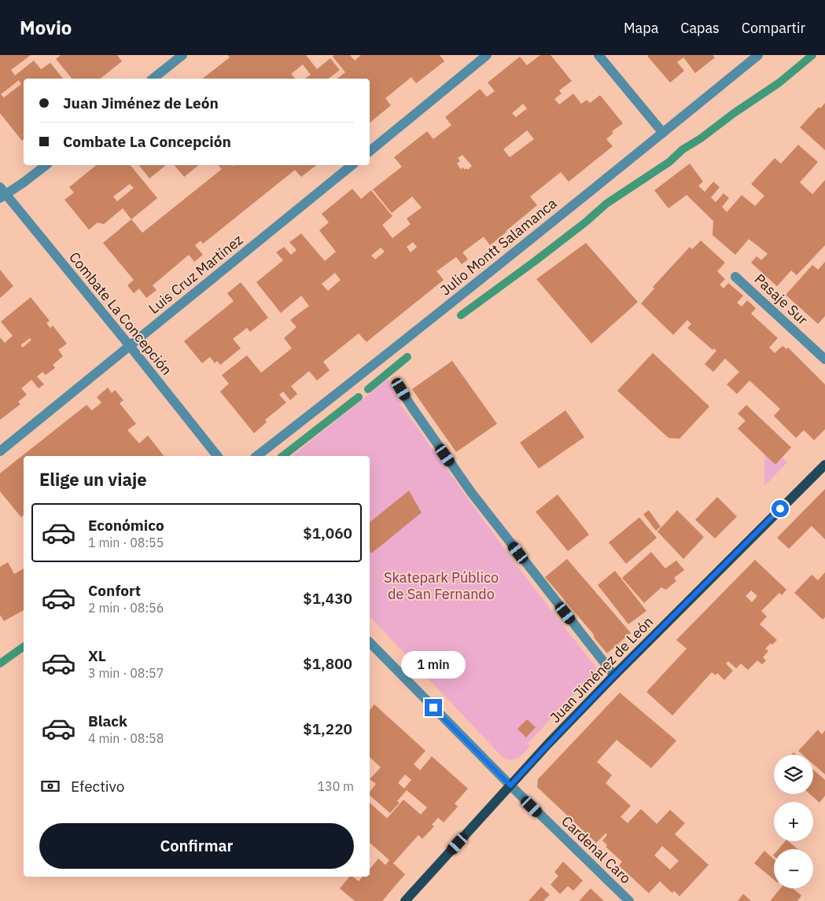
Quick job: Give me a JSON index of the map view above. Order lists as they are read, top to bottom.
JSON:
{
  "streets": {
    "main road": ["Juan Jiménez de León"],
    "street": [
      "Julio Montt Salamanca",
      "Luis Cruz Martínez",
      "Pasaje Sur",
      "Combate La Concepción",
      "Cardenal Caro"
    ]
  },
  "crossings": [
    ["Luis Cruz Martínez", "Combate La Concepción"],
    ["Juan Jiménez de León", "Cardenal Caro"]
  ],
  "parks": ["Skatepark Público de San Fernando"],
  "page": {
    "header": "Movio",
    "nav": ["Mapa", "Capas", "Compartir"],
    "banner": ["Juan Jiménez de León", "Combate La Concepción"],
    "heading": "Elige un viaje",
    "list": [
      {
        "name": "Económico",
        "note": "1 min · 08:55",
        "value": "$1,060"
      },
      {
        "name": "Confort",
        "note": "2 min · 08:56",
        "value": "$1,430"
      },
      {
        "name": "XL",
        "note": "3 min · 08:57",
        "value": "$1,800"
      },
      {
        "name": "Black",
        "note": "4 min · 08:58",
        "value": "$1,220"
      }
    ],
    "bubble": "1 min",
    "map_buttons": ["+", "−"],
    "pay": ["Efectivo", "130 m"],
    "buttons": "Confirmar"
  }
}
